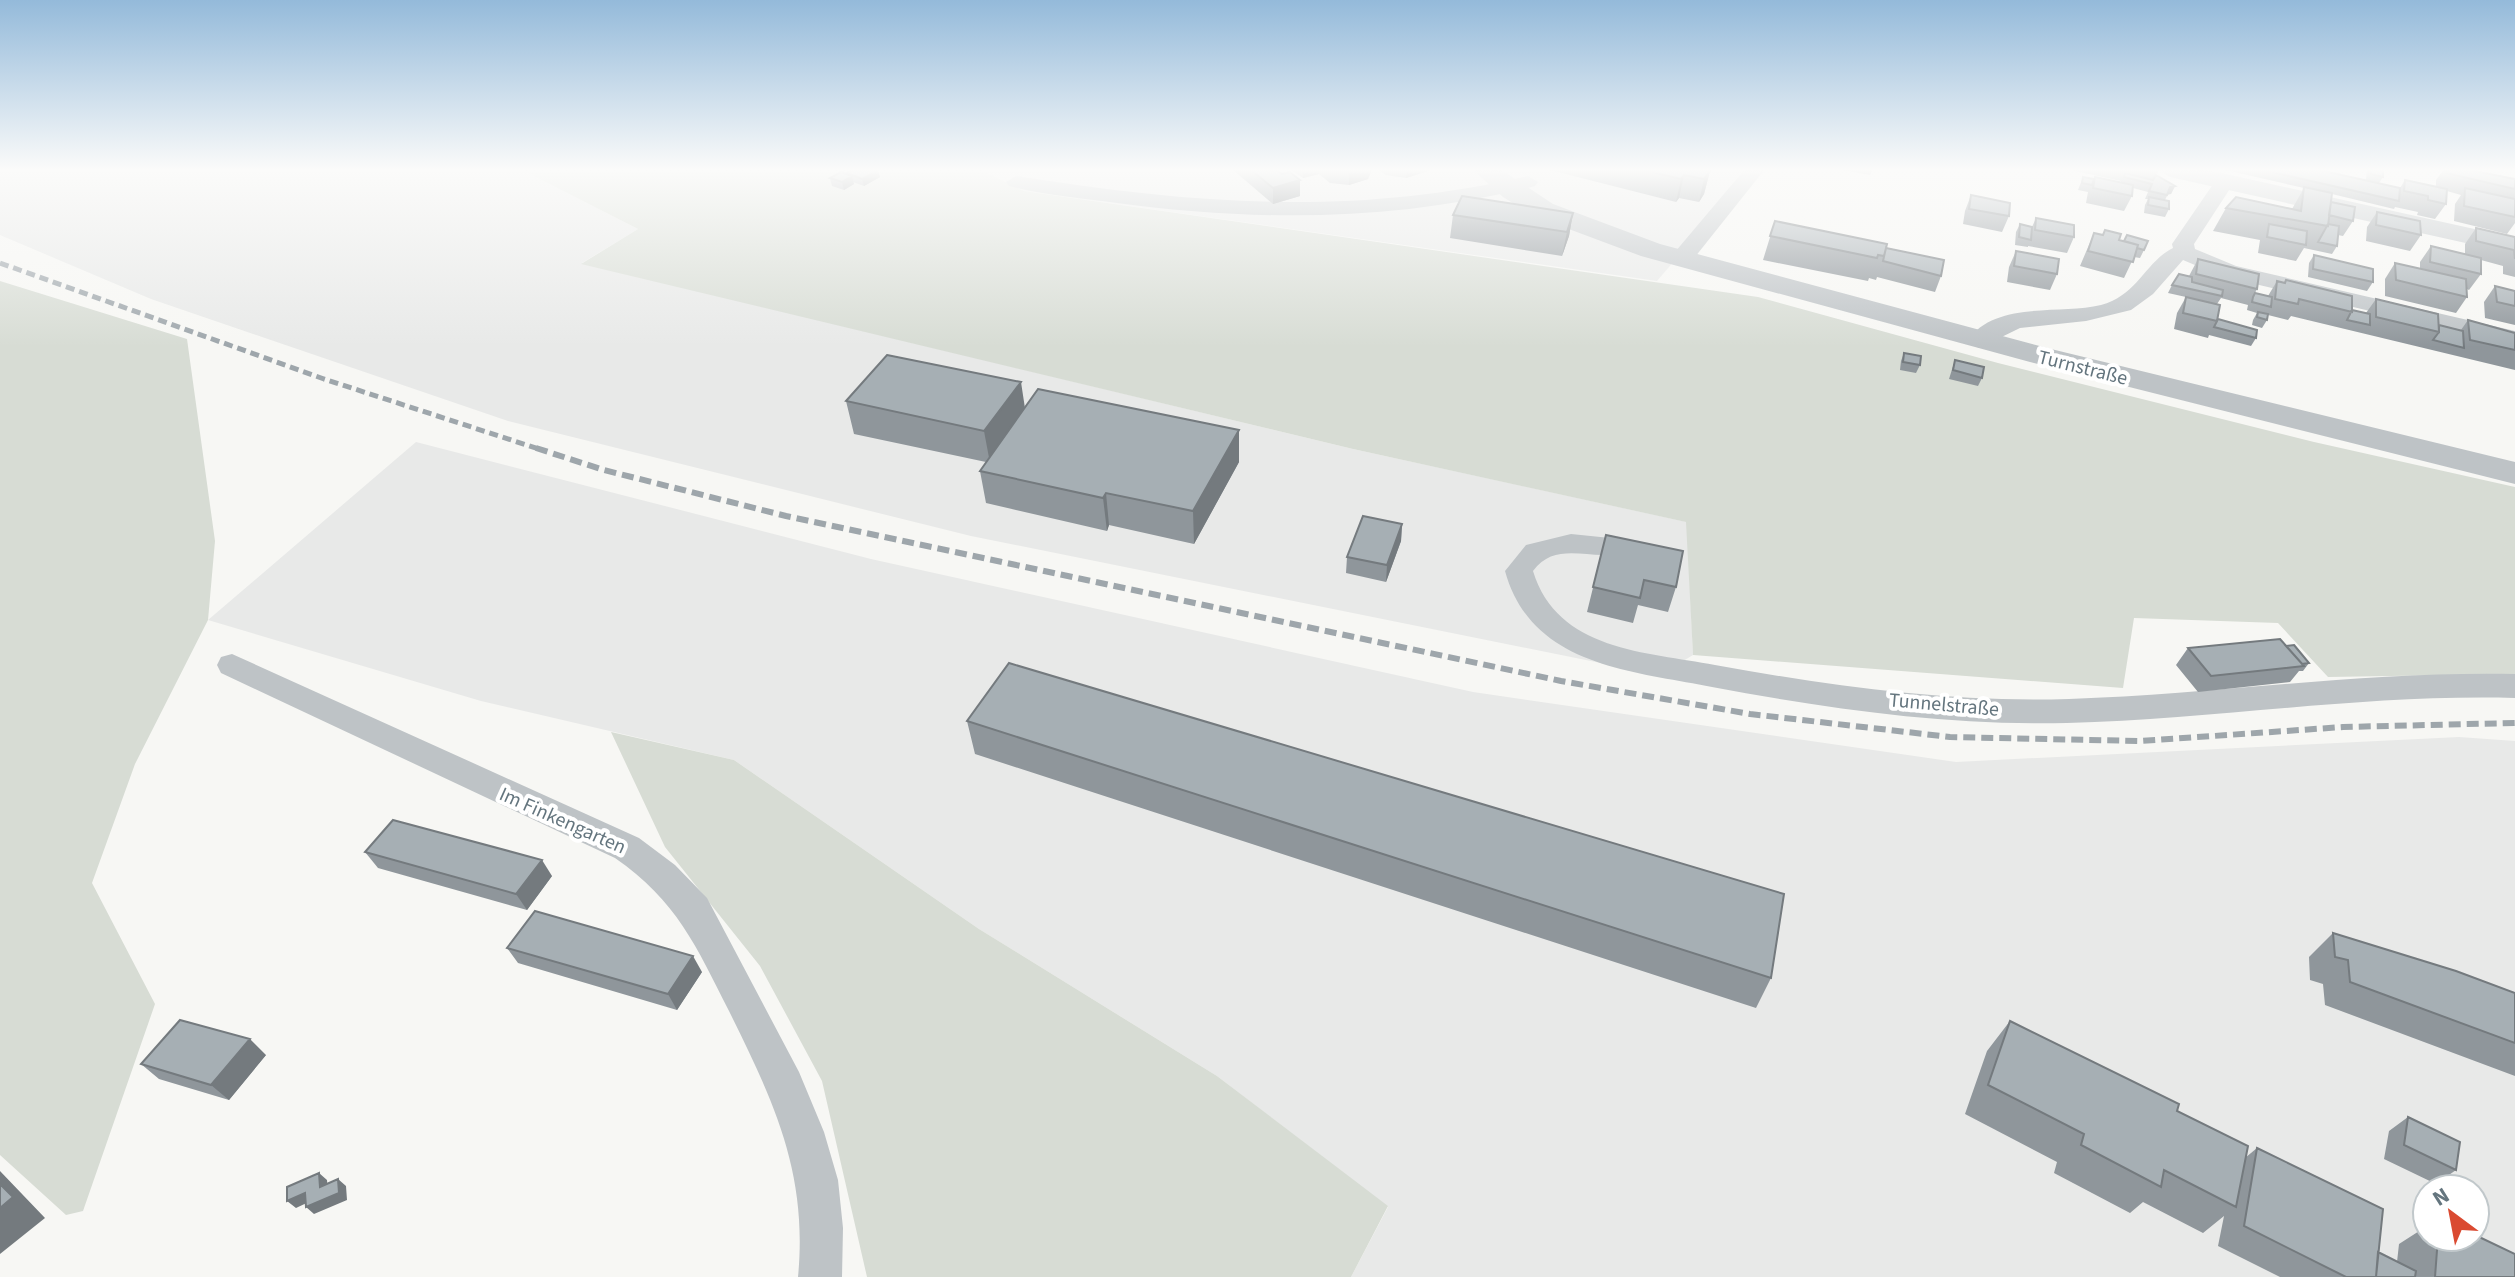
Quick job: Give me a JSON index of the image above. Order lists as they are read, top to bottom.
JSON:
{
  "streets": {
    "street": ["Turnstraße", "Tunnelstraße", "Im Finkengarten"]
  },
  "north": "top left"
}
